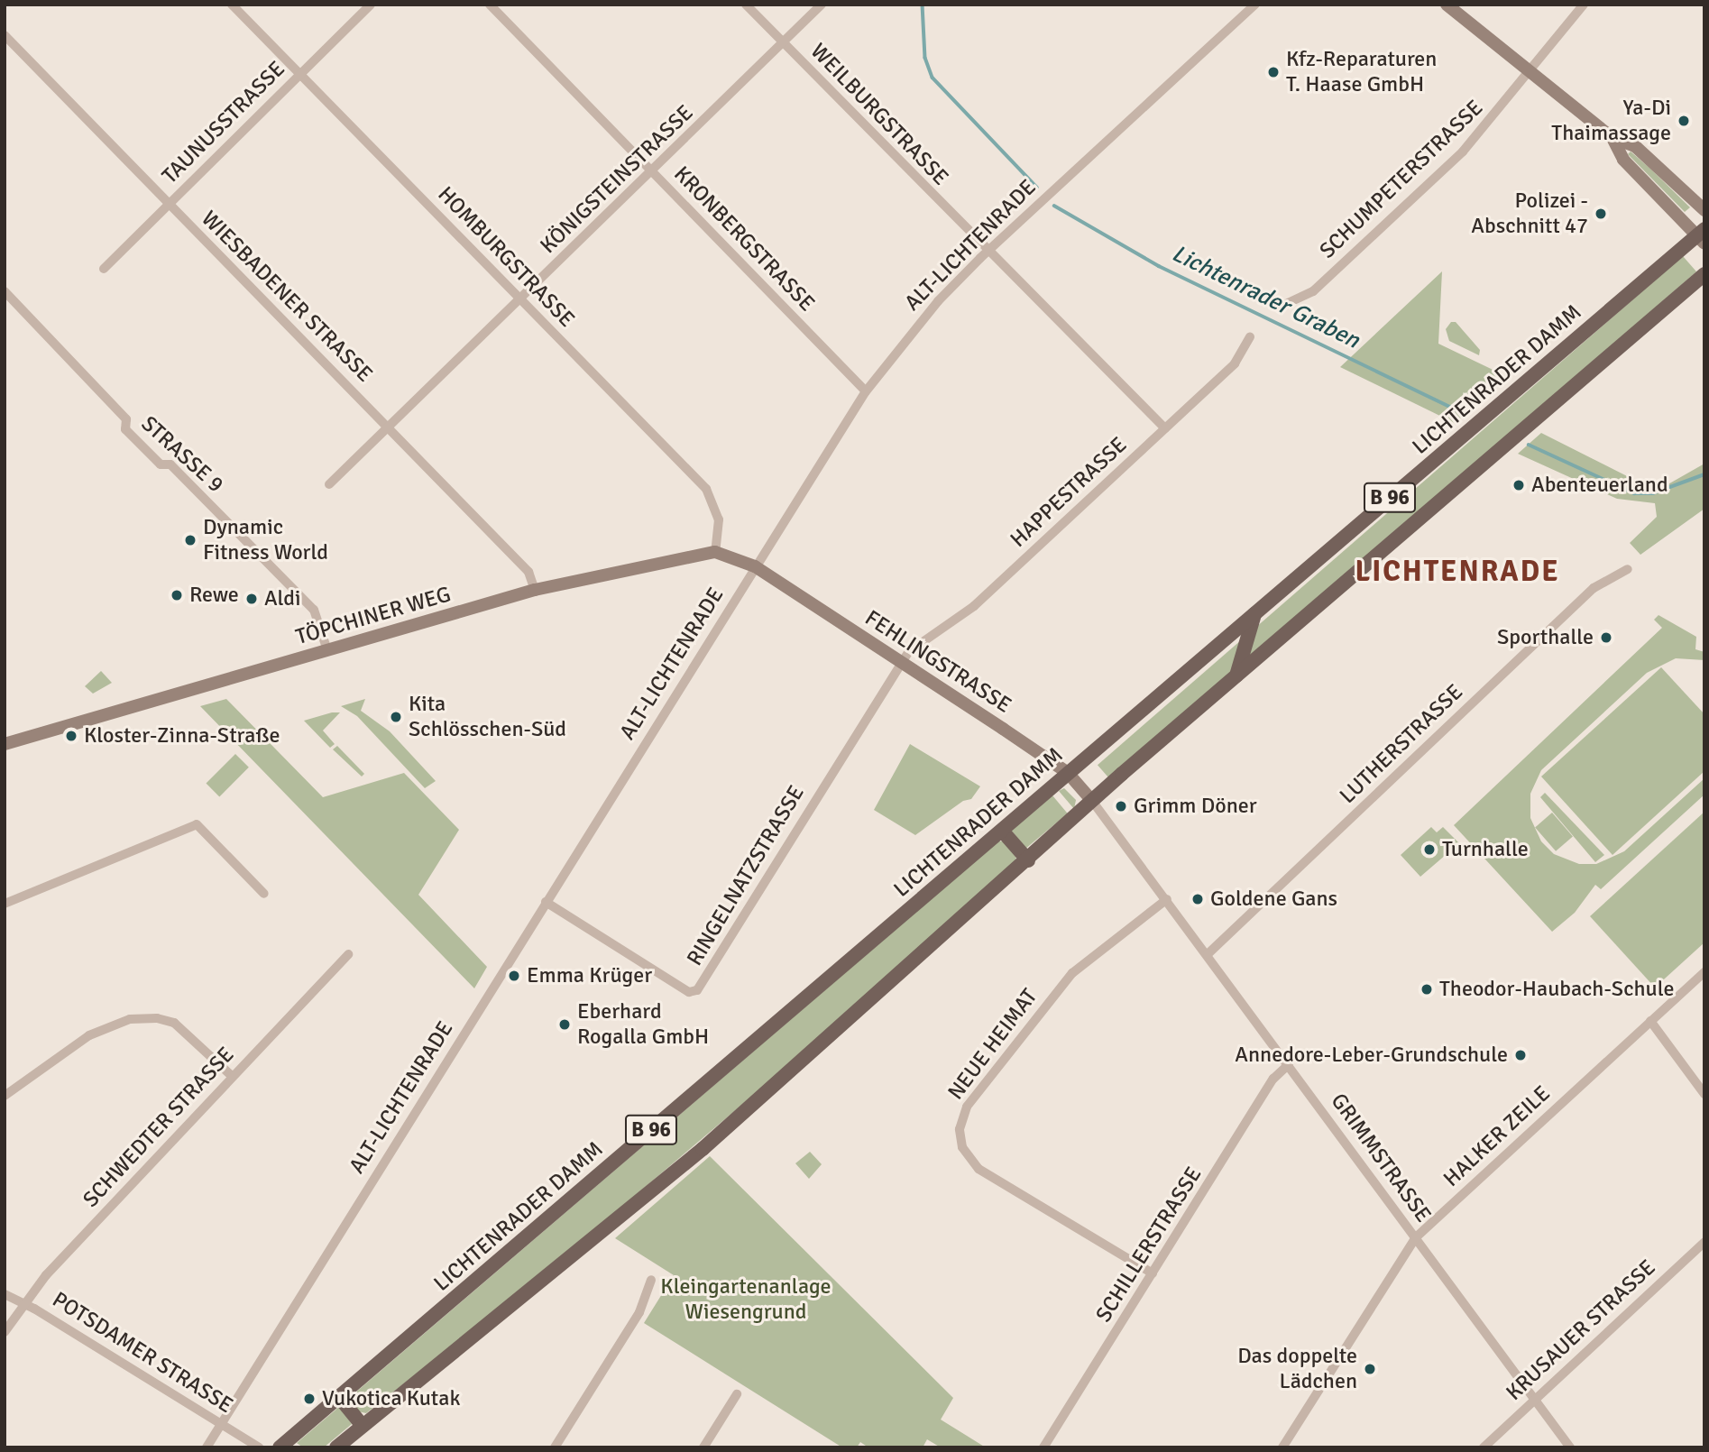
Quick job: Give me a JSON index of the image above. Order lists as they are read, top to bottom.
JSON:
{
  "streets": {
    "main road": ["LICHTENRADER DAMM", "B 96"],
    "street": [
      "WEILBURGSTRASSE",
      "TAUNUSSTRASSE",
      "KÖNIGSTEINSTRASSE",
      "SCHUMPETERSTRASSE",
      "KRONBERGSTRASSE",
      "ALT-LICHTENRADE",
      "HOMBURGSTRASSE",
      "WIESBADENER STRASSE",
      "STRASSE 9",
      "HAPPESTRASSE",
      "TÖPCHINER WEG",
      "FEHLINGSTRASSE",
      "LUTHERSTRASSE",
      "RINGELNATZSTRASSE",
      "NEUE HEIMAT",
      "SCHWEDTER STRASSE",
      "HALKER ZEILE",
      "GRIMMSTRASSE",
      "SCHILLERSTRASSE",
      "KRUSAUER STRASSE",
      "POTSDAMER STRASSE"
    ]
  },
  "crossings": [
    ["WEILBURGSTRASSE", "KÖNIGSTEINSTRASSE"],
    ["WEILBURGSTRASSE", "ALT-LICHTENRADE"],
    ["WEILBURGSTRASSE", "HAPPESTRASSE"],
    ["TAUNUSSTRASSE", "HOMBURGSTRASSE"],
    ["TAUNUSSTRASSE", "WIESBADENER STRASSE"],
    ["KÖNIGSTEINSTRASSE", "KRONBERGSTRASSE"],
    ["KÖNIGSTEINSTRASSE", "HOMBURGSTRASSE"],
    ["KÖNIGSTEINSTRASSE", "WIESBADENER STRASSE"],
    ["KRONBERGSTRASSE", "ALT-LICHTENRADE"],
    ["ALT-LICHTENRADE", "TÖPCHINER WEG"],
    ["ALT-LICHTENRADE", "FEHLINGSTRASSE"],
    ["ALT-LICHTENRADE", "RINGELNATZSTRASSE"],
    ["ALT-LICHTENRADE", "POTSDAMER STRASSE"],
    ["HOMBURGSTRASSE", "TÖPCHINER WEG"],
    ["WIESBADENER STRASSE", "TÖPCHINER WEG"],
    ["LICHTENRADER DAMM", "FEHLINGSTRASSE"],
    ["STRASSE 9", "TÖPCHINER WEG"],
    ["HAPPESTRASSE", "FEHLINGSTRASSE"],
    ["HAPPESTRASSE", "RINGELNATZSTRASSE"],
    ["B 96", "FEHLINGSTRASSE"],
    ["B 96", "GRIMMSTRASSE"],
    ["TÖPCHINER WEG", "FEHLINGSTRASSE"],
    ["FEHLINGSTRASSE", "RINGELNATZSTRASSE"],
    ["FEHLINGSTRASSE", "GRIMMSTRASSE"],
    ["LUTHERSTRASSE", "GRIMMSTRASSE"],
    ["NEUE HEIMAT", "GRIMMSTRASSE"],
    ["NEUE HEIMAT", "SCHILLERSTRASSE"],
    ["SCHWEDTER STRASSE", "POTSDAMER STRASSE"],
    ["HALKER ZEILE", "GRIMMSTRASSE"],
    ["GRIMMSTRASSE", "SCHILLERSTRASSE"],
    ["GRIMMSTRASSE", "KRUSAUER STRASSE"]
  ],
  "districts": ["LICHTENRADE"],
  "water": ["Lichtenrader Graben"],
  "parks": ["Kleingartenanlage Wiesengrund"],
  "places": [
    "Kfz-Reparaturen T. Haase GmbH",
    "Ya-Di Thaimassage",
    "Polizei - Abschnitt 47",
    "Abenteuerland",
    "Dynamic Fitness World",
    "Rewe",
    "Aldi",
    "Sporthalle",
    "Kita Schlösschen-Süd",
    "Kloster-Zinna-Straße",
    "Grimm Döner",
    "Turnhalle",
    "Goldene Gans",
    "Emma Krüger",
    "Theodor-Haubach-Schule",
    "Eberhard Rogalla GmbH",
    "Annedore-Leber-Grundschule",
    "Das doppelte Lädchen",
    "Vukotica Kutak"
  ]
}
